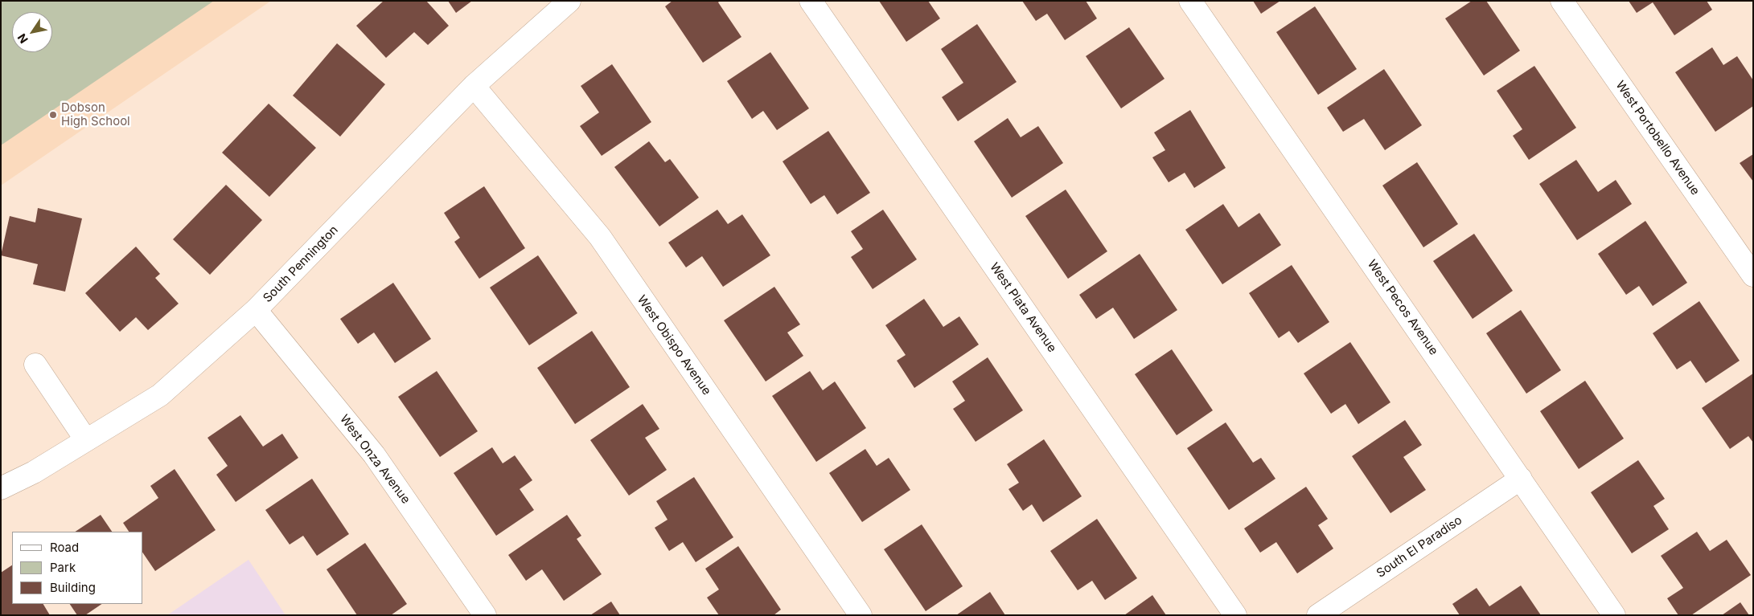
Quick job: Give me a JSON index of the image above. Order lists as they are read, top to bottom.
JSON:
{
  "streets": {
    "street": [
      "West Portobello Avenue",
      "South Pennington",
      "West Plata Avenue",
      "West Pecos Avenue",
      "West Obispo Avenue",
      "West Onza Avenue",
      "South El Paradiso"
    ]
  },
  "crossings": [
    ["South Pennington", "West Obispo Avenue"],
    ["South Pennington", "West Onza Avenue"],
    ["West Pecos Avenue", "South El Paradiso"]
  ],
  "places": ["Dobson High School"],
  "legend": ["Road", "Park", "Building"],
  "north": "bottom left"
}
